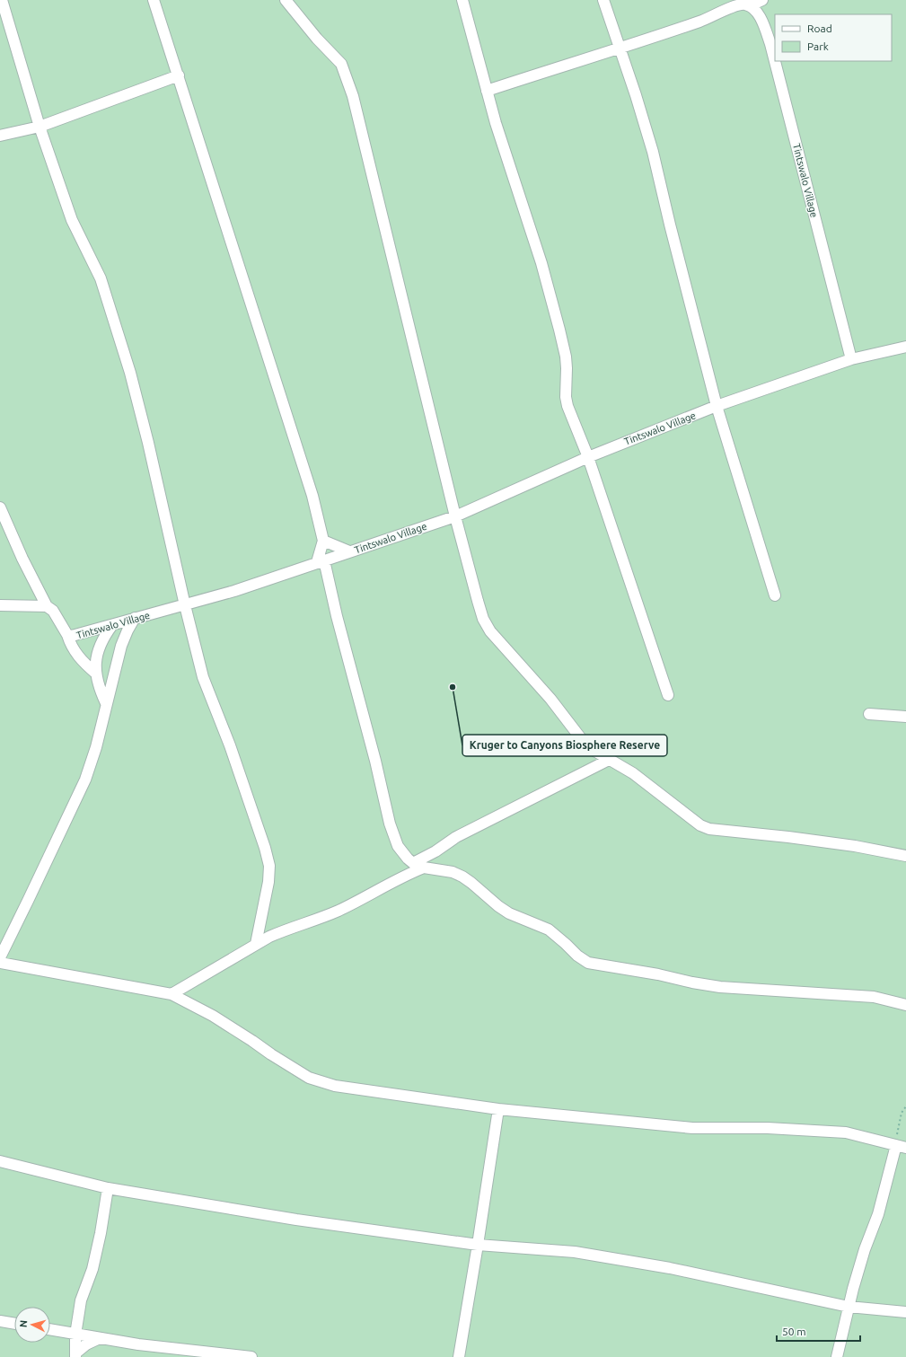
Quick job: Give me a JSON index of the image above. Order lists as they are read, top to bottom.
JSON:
{
  "streets": {
    "street": ["Tintswalo Village"]
  },
  "places": ["Kruger to Canyons Biosphere Reserve"],
  "legend": ["Road", "Park"],
  "scale_bar": "50 m",
  "north": "left"
}
